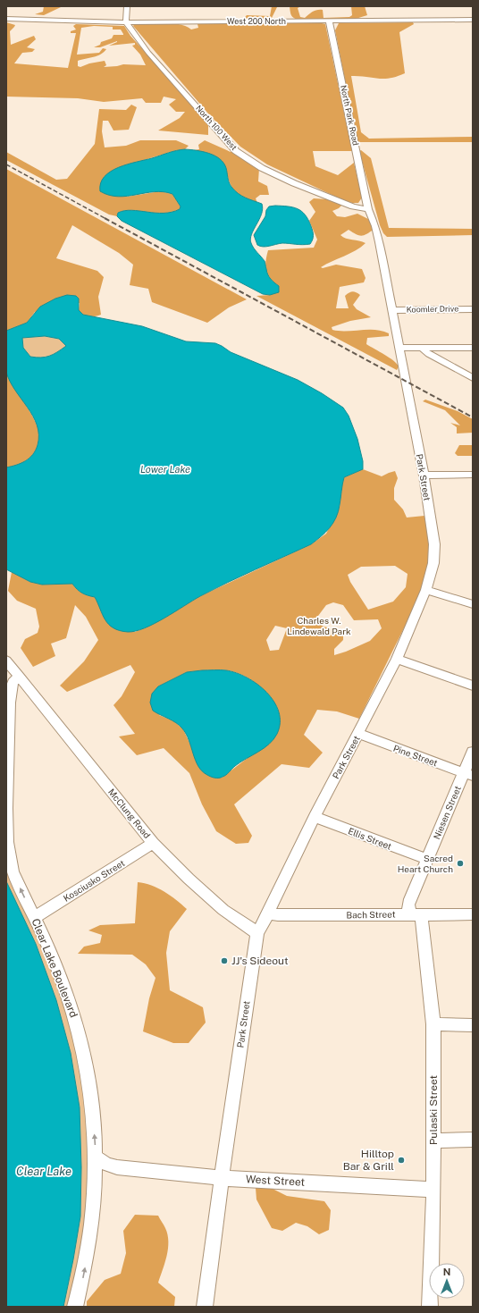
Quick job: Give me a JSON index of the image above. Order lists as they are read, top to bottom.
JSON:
{
  "streets": {
    "street": [
      "West 200 North",
      "North Park Road",
      "North 100 West",
      "Koomler Drive",
      "Park Street",
      "Pine Street",
      "Niesen Street",
      "McClung Road",
      "Ellis Street",
      "Kosciusko Street",
      "Bach Street",
      "Clear Lake Boulevard",
      "Pulaski Street",
      "West Street"
    ]
  },
  "crossings": [
    ["West 200 North", "North Park Road"],
    ["West 200 North", "North 100 West"],
    ["North Park Road", "North 100 West"],
    ["North Park Road", "Park Street"],
    ["North 100 West", "Park Street"],
    ["Koomler Drive", "Park Street"],
    ["Park Street", "Pine Street"],
    ["Park Street", "McClung Road"],
    ["Park Street", "Ellis Street"],
    ["Park Street", "Bach Street"],
    ["Park Street", "West Street"],
    ["Pine Street", "Niesen Street"],
    ["Niesen Street", "Ellis Street"],
    ["Niesen Street", "Bach Street"],
    ["Niesen Street", "Pulaski Street"],
    ["McClung Road", "Kosciusko Street"],
    ["McClung Road", "Clear Lake Boulevard"],
    ["Kosciusko Street", "Clear Lake Boulevard"],
    ["Bach Street", "Pulaski Street"],
    ["Clear Lake Boulevard", "West Street"],
    ["Pulaski Street", "West Street"]
  ],
  "one_way": ["Clear Lake Boulevard"],
  "water": ["Lower Lake", "Clear Lake"],
  "parks": ["Charles W. Lindewald Park"],
  "places": ["Sacred Heart Church", "JJ's Sideout", "Hilltop Bar & Grill"],
  "north": "top"
}
